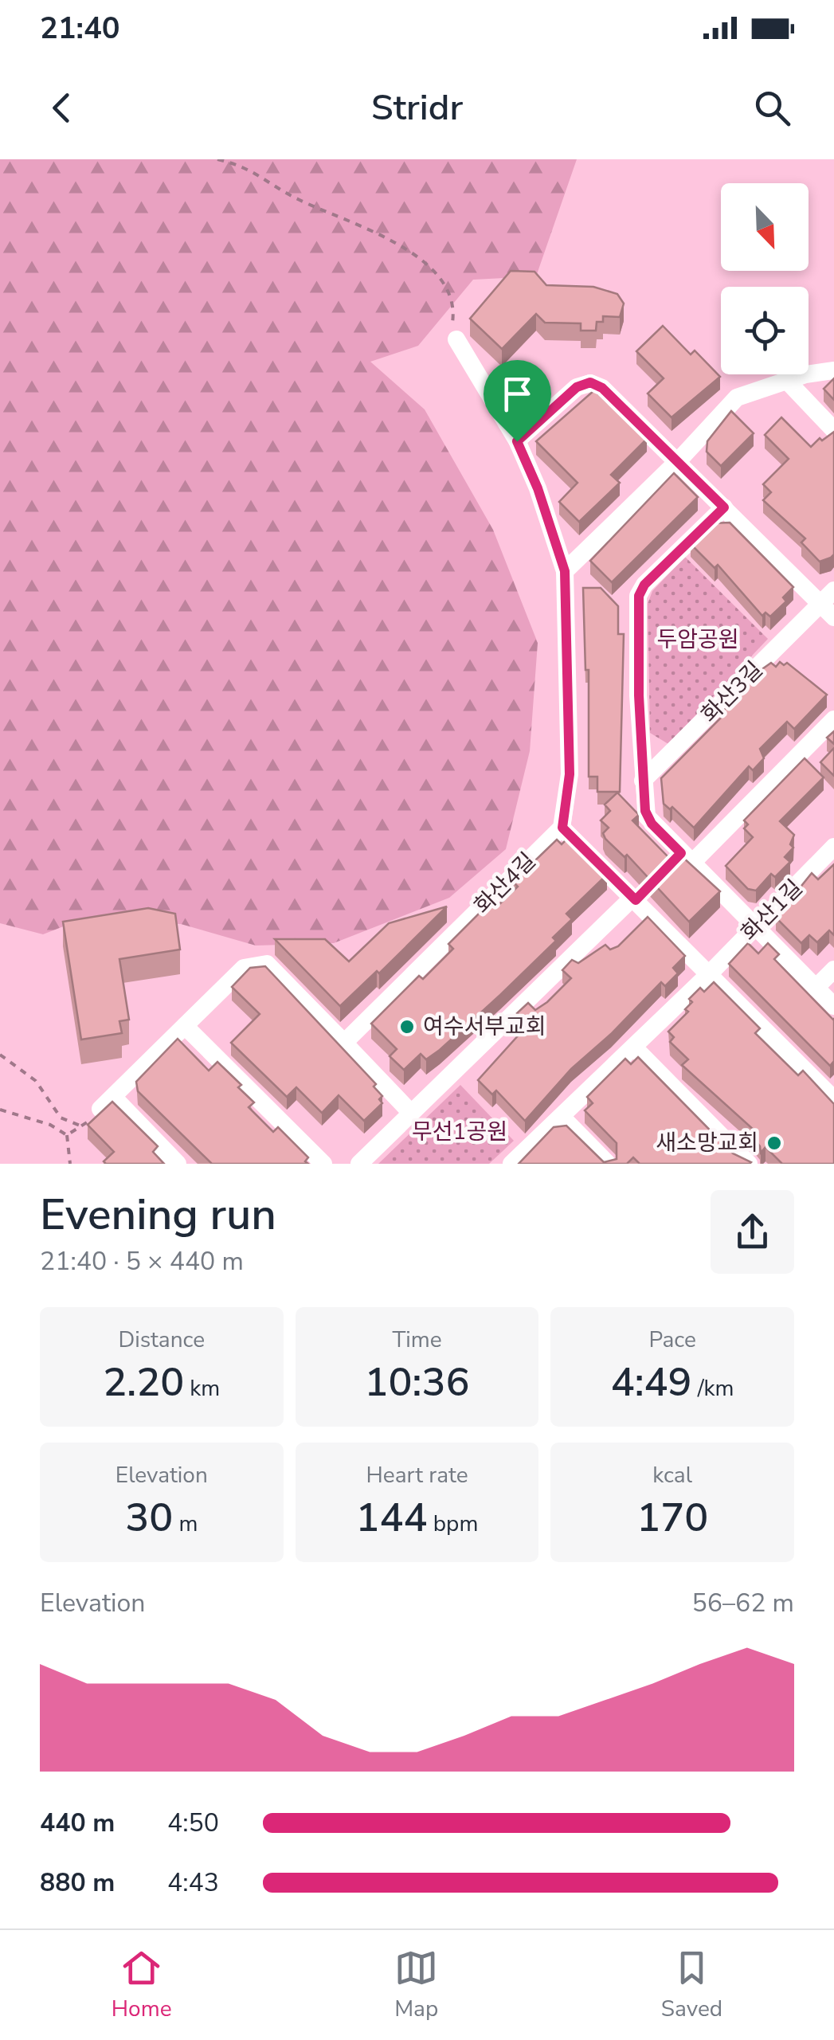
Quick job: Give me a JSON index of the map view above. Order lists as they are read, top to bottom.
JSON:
{
  "streets": {
    "street": ["화산3길", "화산4길", "화산1길"]
  },
  "parks": ["두암공원", "무선1공원"],
  "places": ["여수서부교회", "새소망교회"],
  "north": "bottom right",
  "page": {
    "status": "21:40",
    "header": "Stridr",
    "heading": ["Evening run", "21:40 · 5 × 440 m"],
    "stats": [
      ["Distance", "2.20 km"],
      ["Time", "10:36"],
      ["Pace", "4:49 /km"],
      ["Elevation", "30 m"],
      ["Heart rate", "144 bpm"],
      ["kcal", "170"]
    ],
    "chart": ["Elevation", "56–62 m"],
    "list": [
      {
        "name": "440 m",
        "note": "4:50"
      },
      {
        "name": "880 m",
        "note": "4:43"
      }
    ],
    "tabs": ["Home", "Map", "Saved"]
  }
}
